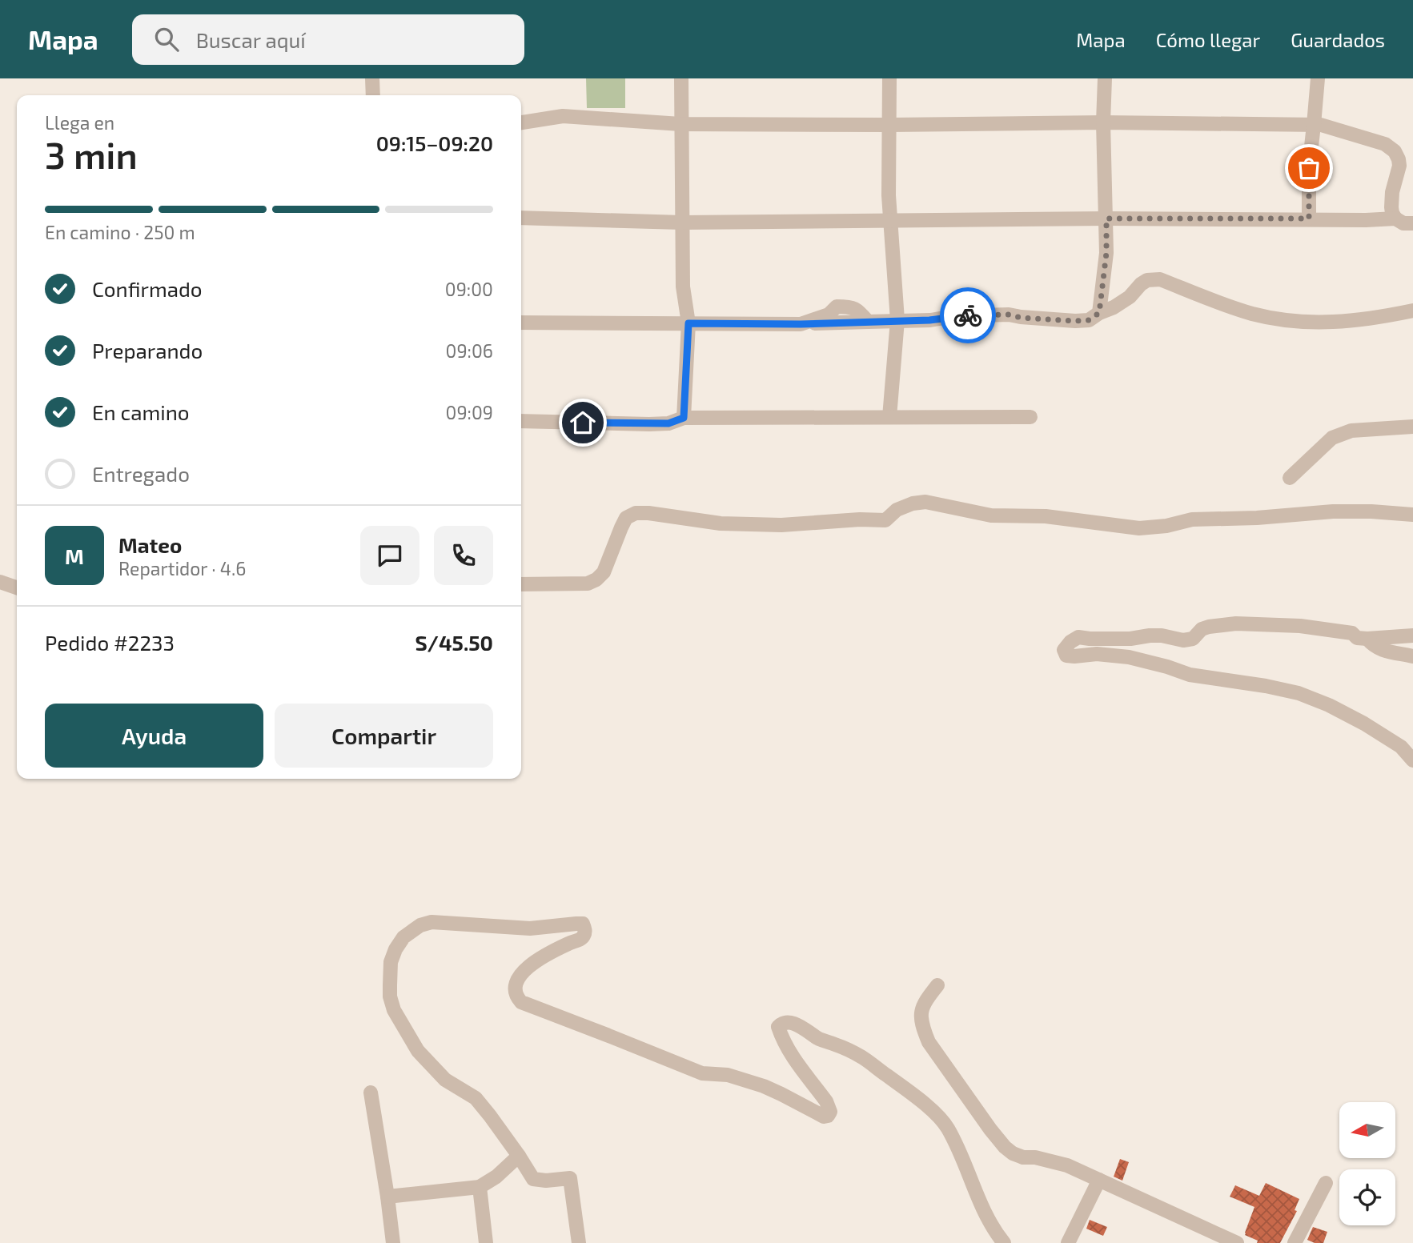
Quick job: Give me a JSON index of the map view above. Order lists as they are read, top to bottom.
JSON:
{
  "north": "left",
  "page": {
    "header": "Mapa",
    "search": "Buscar aquí",
    "nav": ["Mapa", "Cómo llegar", "Guardados"],
    "heading": ["3 min", "Llega en", "09:15–09:20"],
    "panel": [
      "Mateo",
      "Repartidor · 4.6",
      "Pedido #2233",
      "S/45.50"
    ],
    "bar": "En camino · 250 m",
    "list": [
      ["Confirmado", "09:00"],
      ["Preparando", "09:06"],
      ["En camino", "09:09"],
      "Entregado"
    ],
    "round": "M",
    "buttons": ["Ayuda", "Compartir"]
  }
}
